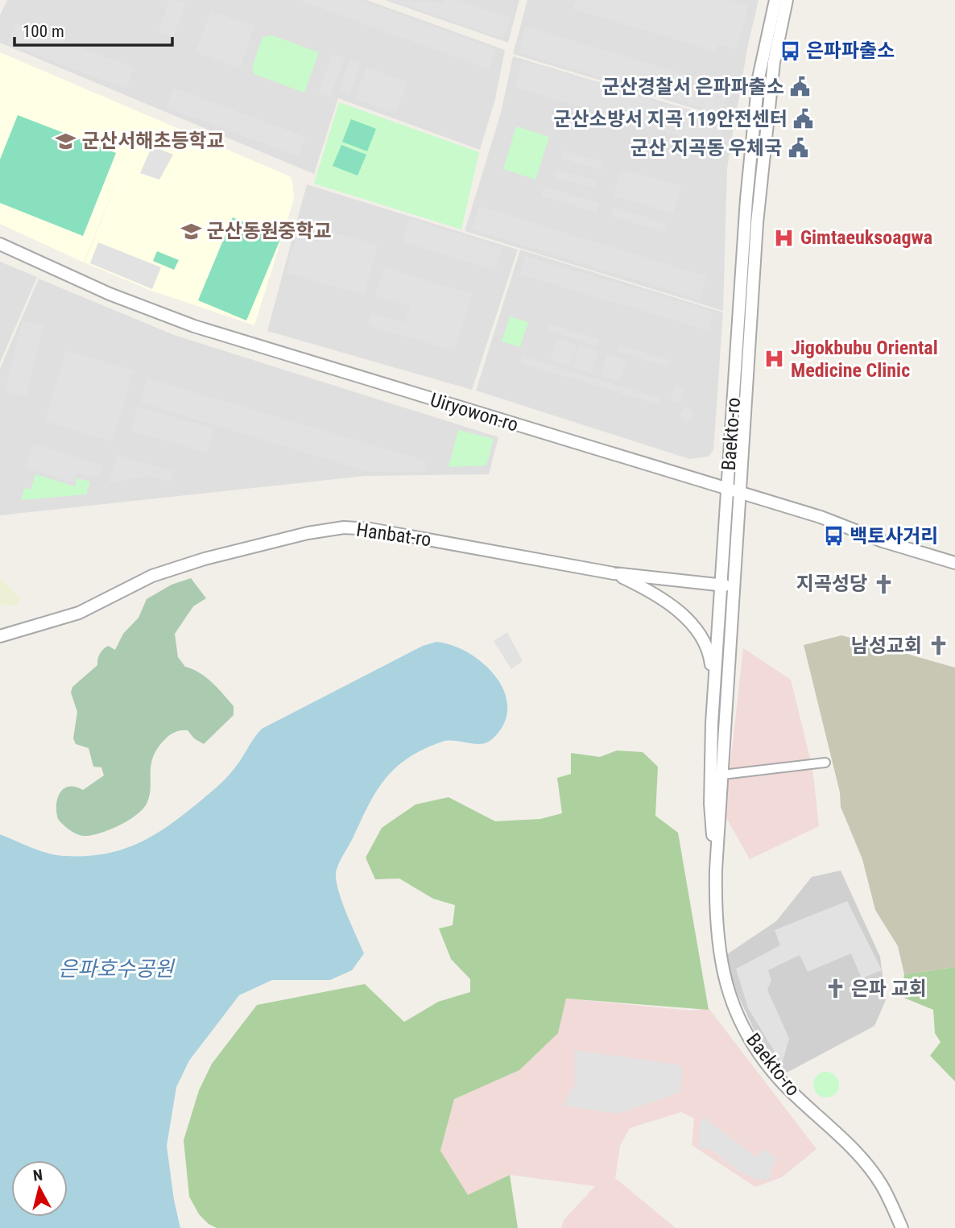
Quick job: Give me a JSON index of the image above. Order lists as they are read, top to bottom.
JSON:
{
  "streets": {
    "street": ["Uiryowon-ro", "Baekto-ro", "Hanbat-ro"]
  },
  "crossings": [
    ["Uiryowon-ro", "Baekto-ro"],
    ["Baekto-ro", "Hanbat-ro"]
  ],
  "water": ["은파호수공원"],
  "places": {
    "bus stop": ["은파파출소", "백토사거리"],
    "public building": ["군산경찰서 은파파출소", "군산소방서 지곡 119안전센터", "군산 지곡동 우체국"],
    "school or university": ["군산서해초등학교", "군산동원중학교"],
    "hospital": ["Gimtaeuksoagwa", "Jigokbubu Oriental Medicine Clinic"],
    "church": ["지곡성당", "남성교회", "은파 교회"]
  },
  "scale_bar": "100 m",
  "north": "top"
}
